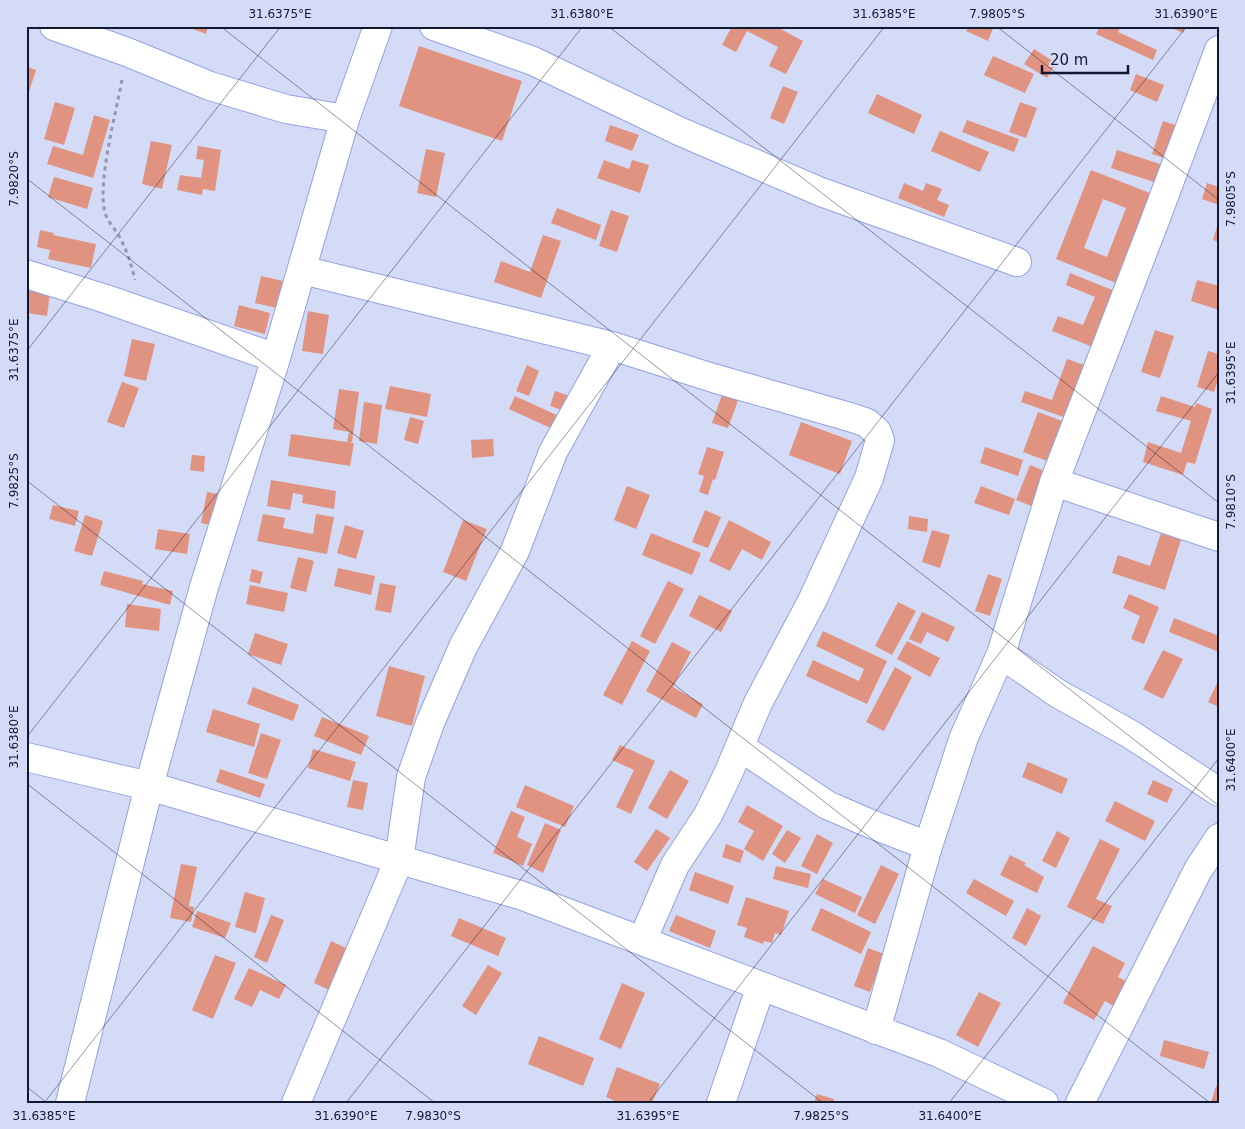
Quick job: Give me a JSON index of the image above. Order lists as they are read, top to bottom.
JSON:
{
  "scale_bar": "20 m",
  "coordinates": [
    "31.6375°E",
    "31.6380°E",
    "31.6385°E",
    "7.9805°S",
    "31.6390°E",
    "7.9820°S",
    "31.6395°E",
    "7.9825°S",
    "7.9810°S",
    "31.6400°E",
    "7.9830°S"
  ]
}
